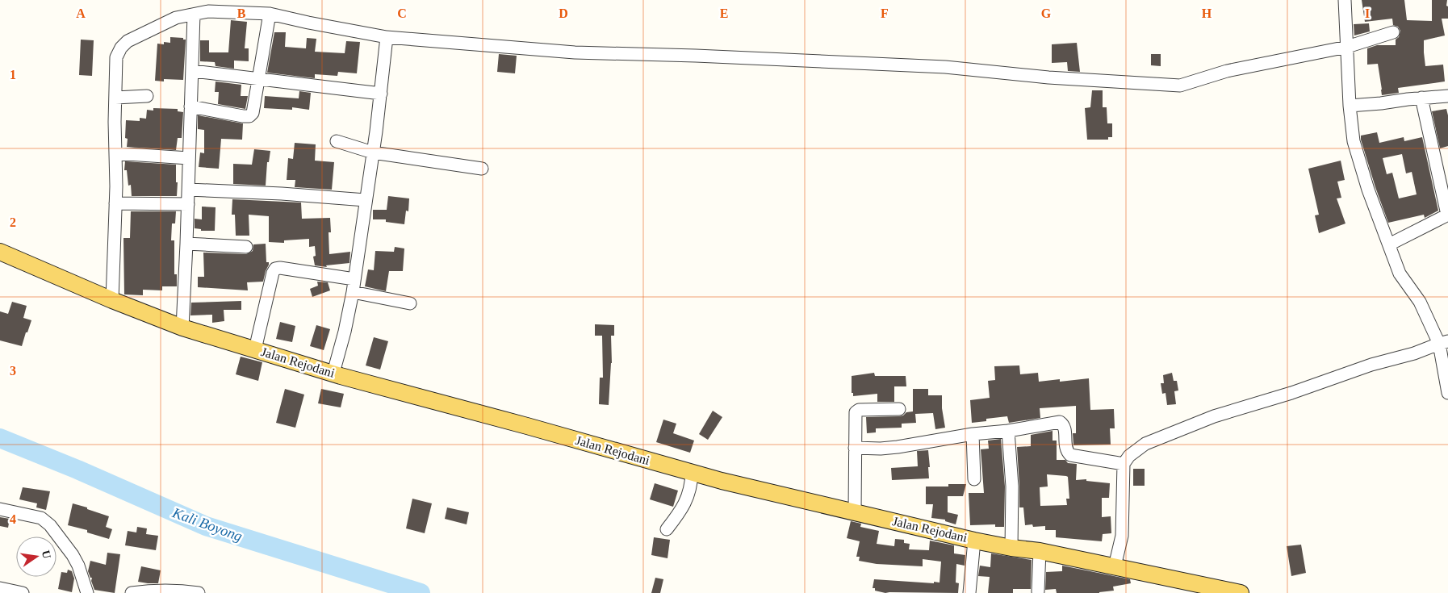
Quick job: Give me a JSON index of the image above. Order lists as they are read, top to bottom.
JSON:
{
  "streets": {
    "main road": ["Jalan Rejodani"]
  },
  "water": ["Kali Boyong"],
  "north": "right",
  "grid": {
    "columns": [
      "A",
      "B",
      "C",
      "D",
      "E",
      "F",
      "G",
      "H",
      "I"
    ],
    "rows": [
      "1",
      "2",
      "3",
      "4"
    ]
  }
}
